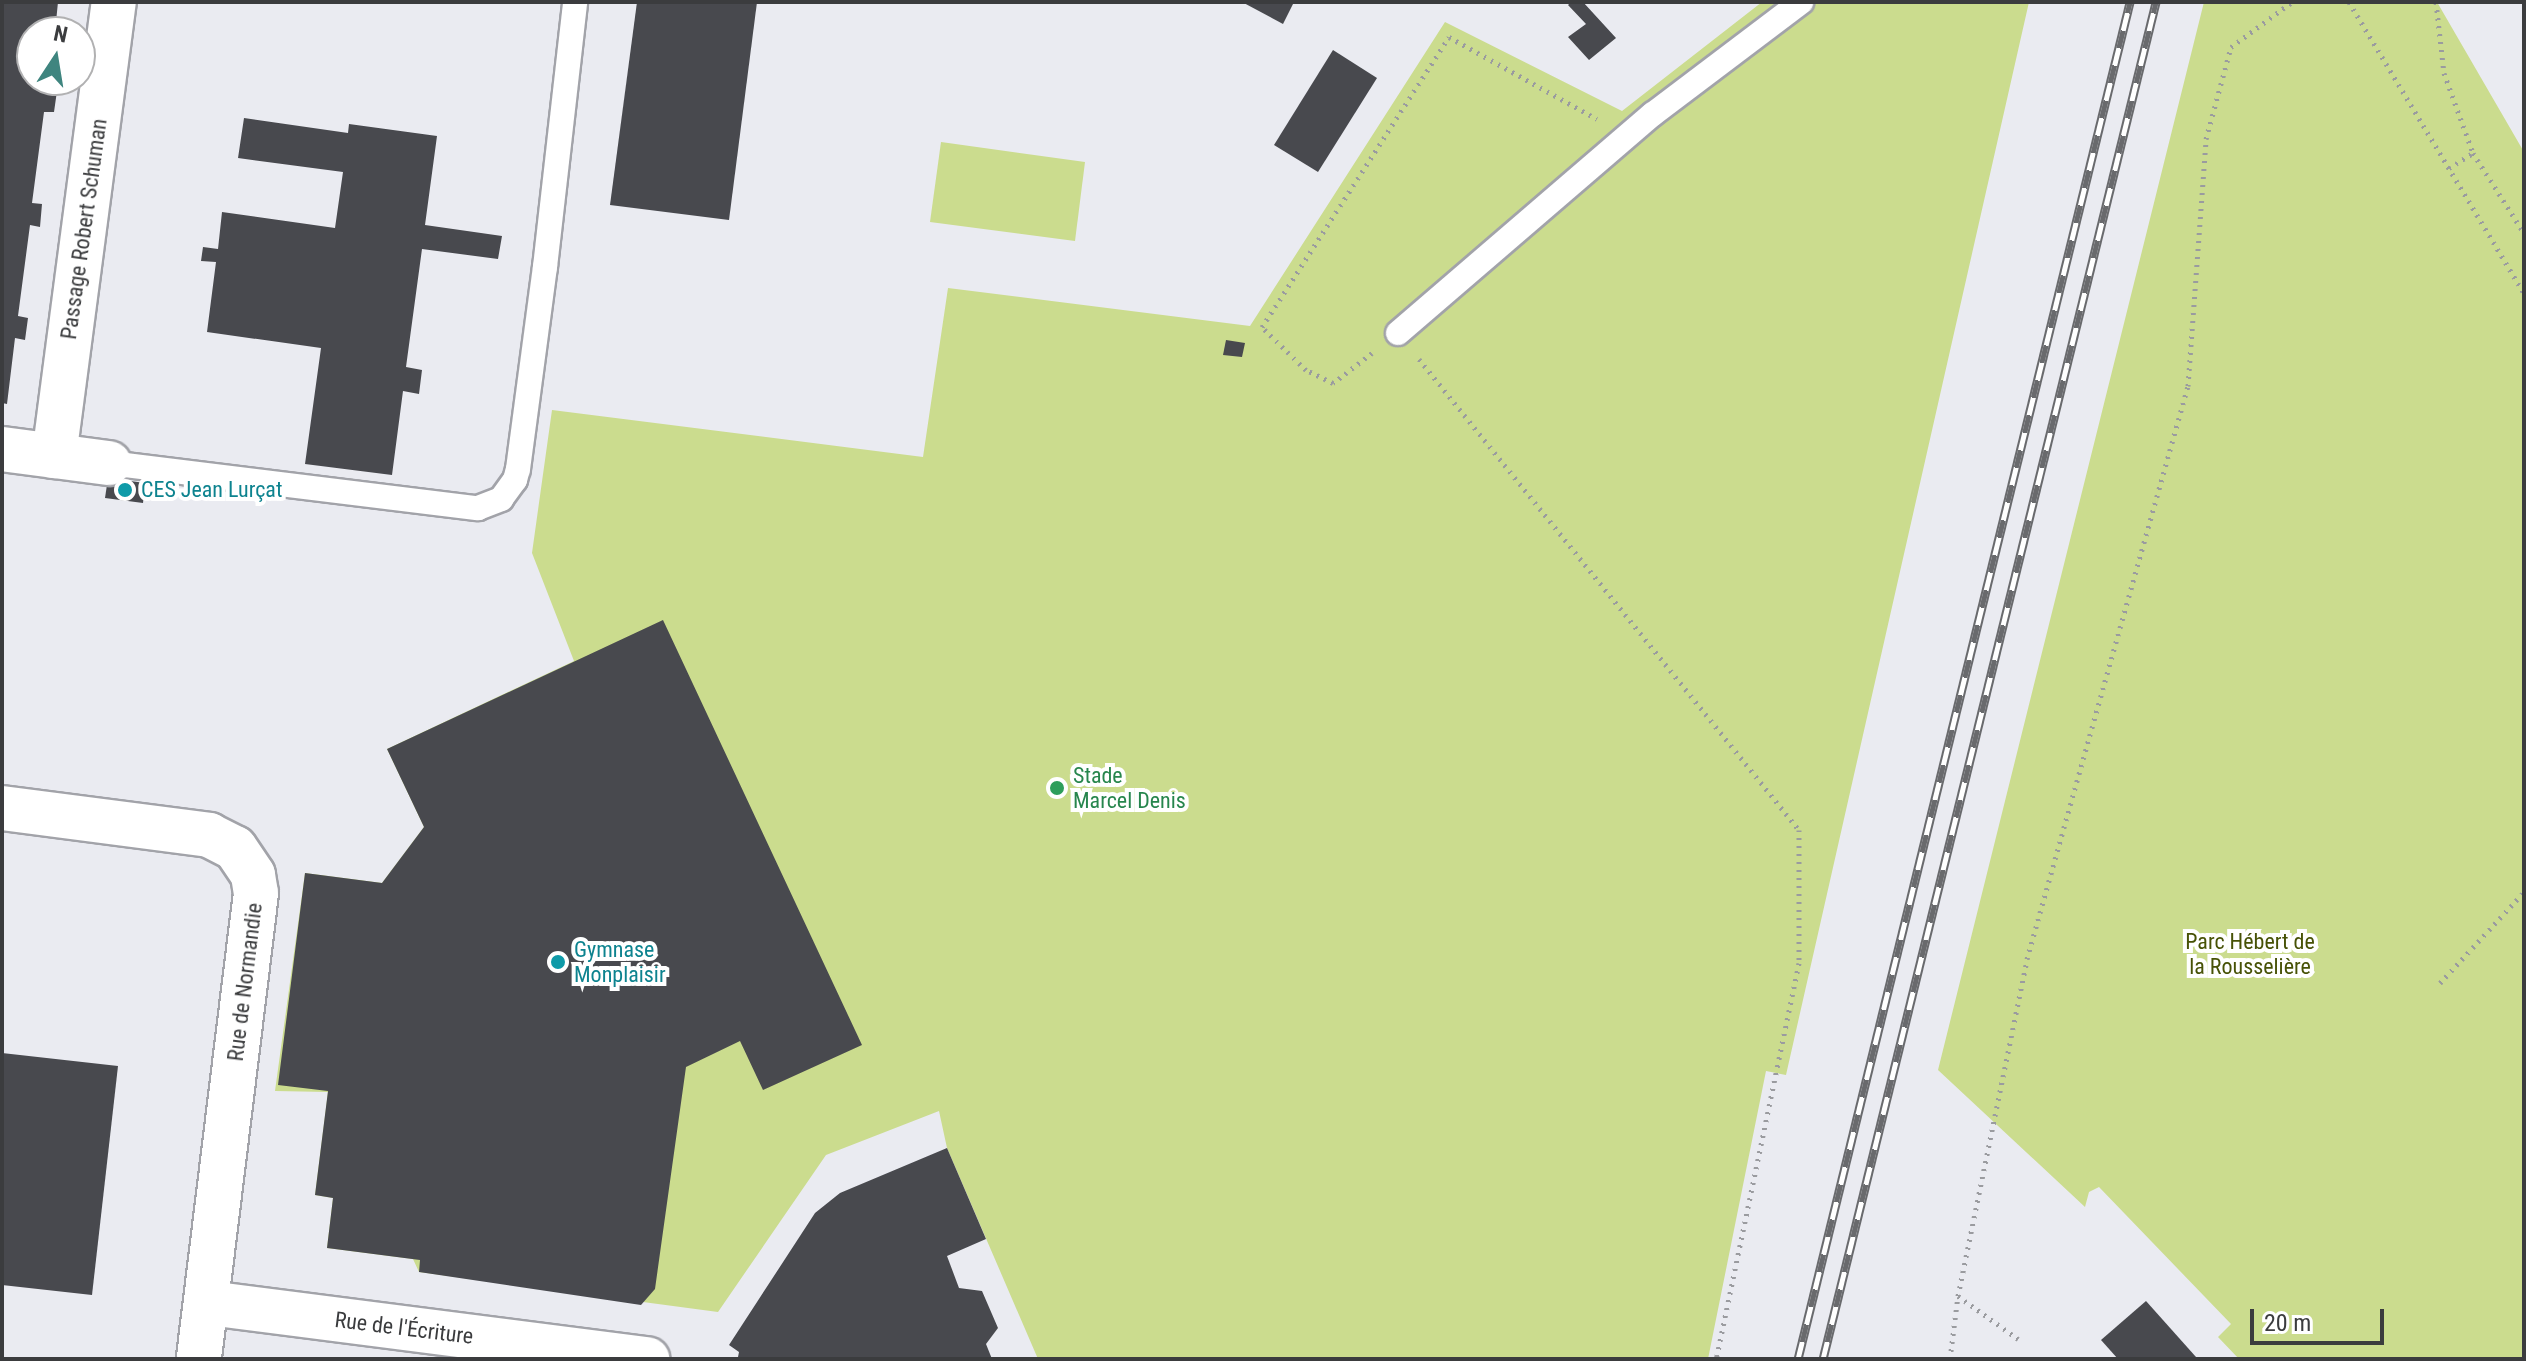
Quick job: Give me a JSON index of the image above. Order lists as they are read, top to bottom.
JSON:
{
  "streets": {
    "street": ["Passage Robert Schuman", "Rue de Normandie", "Rue de l'Écriture"]
  },
  "crossings": [
    ["Rue de Normandie", "Rue de l'Écriture"]
  ],
  "parks": ["Parc Hébert de la Rousselière"],
  "places": ["CES Jean Lurçat", "Stade Marcel Denis", "Gymnase Monplaisir"],
  "scale_bar": "20 m",
  "north": "top"
}
